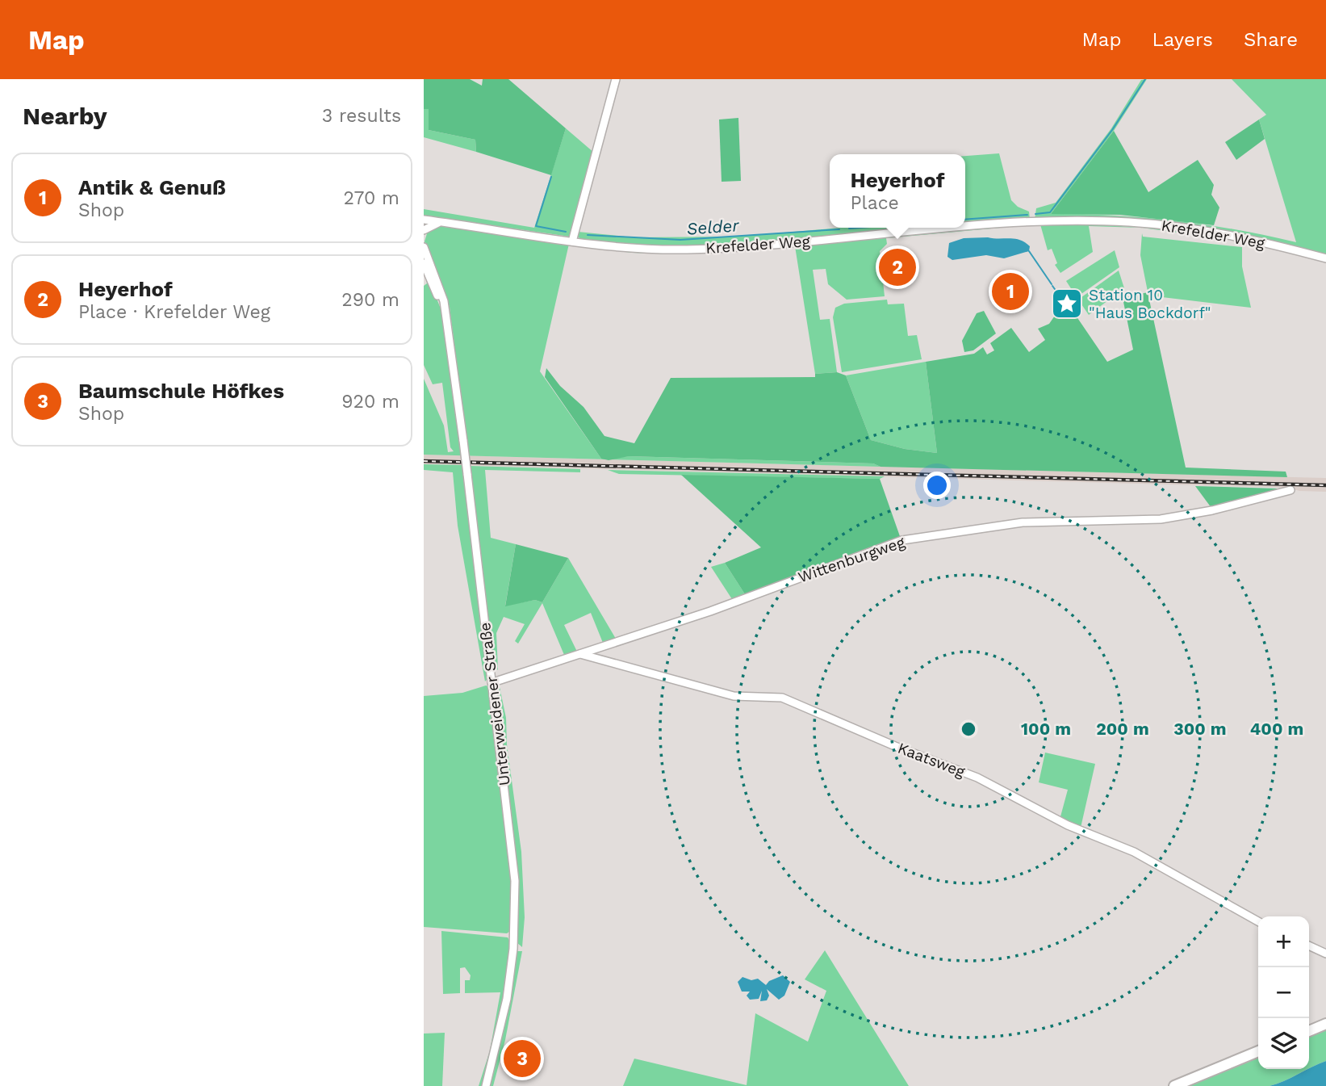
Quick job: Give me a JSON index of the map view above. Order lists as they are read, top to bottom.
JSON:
{
  "streets": {
    "street": [
      "Krefelder Weg",
      "Wittenburgweg",
      "Unterweidener Straße",
      "Kaatsweg"
    ]
  },
  "crossings": [
    ["Wittenburgweg", "Unterweidener Straße"],
    ["Wittenburgweg", "Kaatsweg"]
  ],
  "water": ["Selder"],
  "places": {
    "place": ["Station 10 \"Haus Bockdorf\""]
  },
  "page": {
    "header": "Map",
    "nav": ["Map", "Layers", "Share"],
    "heading": ["Nearby", "3 results"],
    "list": [
      {
        "mark": "1",
        "name": "Antik & Genuß",
        "note": "Shop",
        "value": "270 m"
      },
      {
        "mark": "2",
        "name": "Heyerhof",
        "note": "Place · Krefelder Weg",
        "value": "290 m"
      },
      {
        "mark": "3",
        "name": "Baumschule Höfkes",
        "note": "Shop",
        "value": "920 m"
      }
    ],
    "popup": ["Heyerhof", "Place"],
    "pins": ["2", "1", "3"],
    "map_buttons": ["+", "−"]
  },
  "rings": [
    "100 m",
    "200 m",
    "300 m",
    "400 m"
  ]
}
